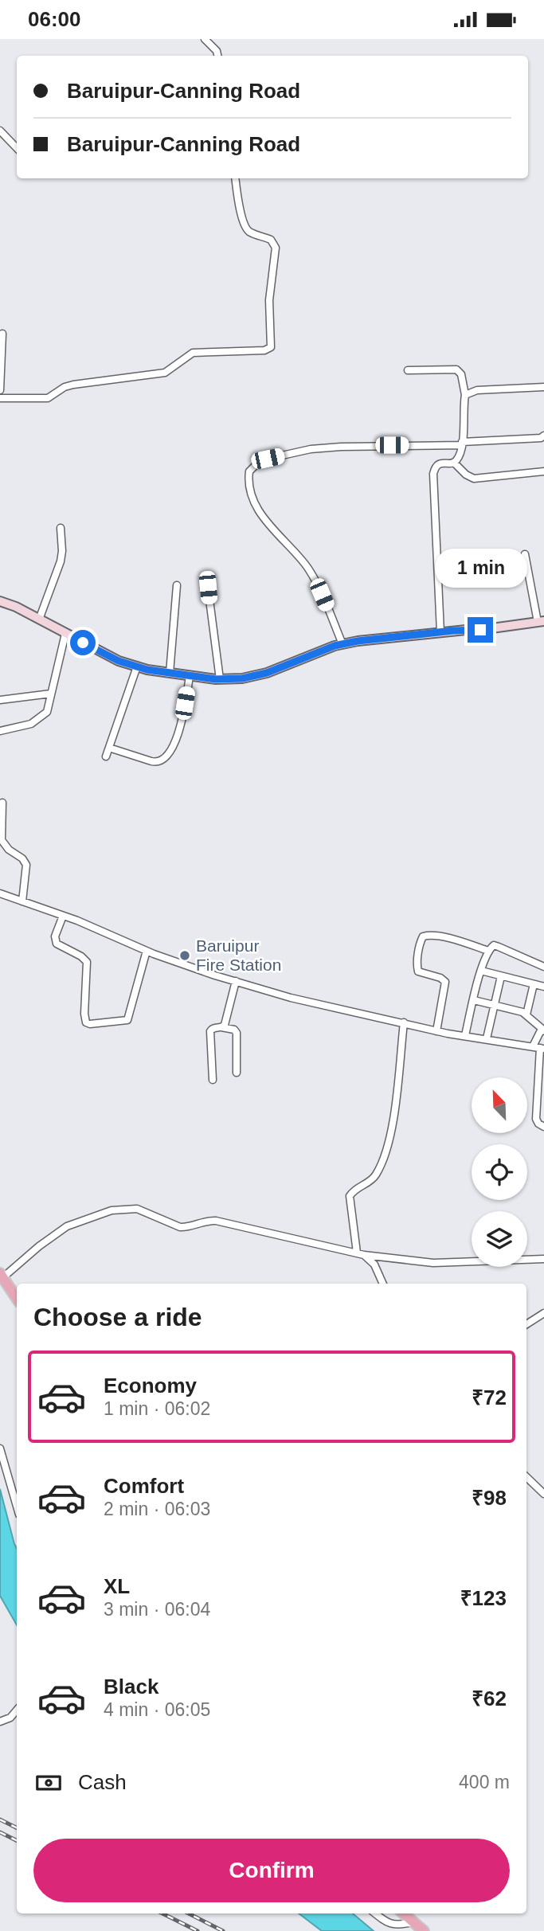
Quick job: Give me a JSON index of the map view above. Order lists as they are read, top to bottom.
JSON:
{
  "places": ["Baruipur Fire Station"],
  "north": "top left",
  "page": {
    "status": "06:00",
    "banner": ["Baruipur-Canning Road", "Baruipur-Canning Road"],
    "bubble": "1 min",
    "heading": "Choose a ride",
    "list": [
      {
        "name": "Economy",
        "note": "1 min · 06:02",
        "value": "₹72"
      },
      {
        "name": "Comfort",
        "note": "2 min · 06:03",
        "value": "₹98"
      },
      {
        "name": "XL",
        "note": "3 min · 06:04",
        "value": "₹123"
      },
      {
        "name": "Black",
        "note": "4 min · 06:05",
        "value": "₹62"
      }
    ],
    "pay": ["Cash", "400 m"],
    "buttons": "Confirm"
  }
}
